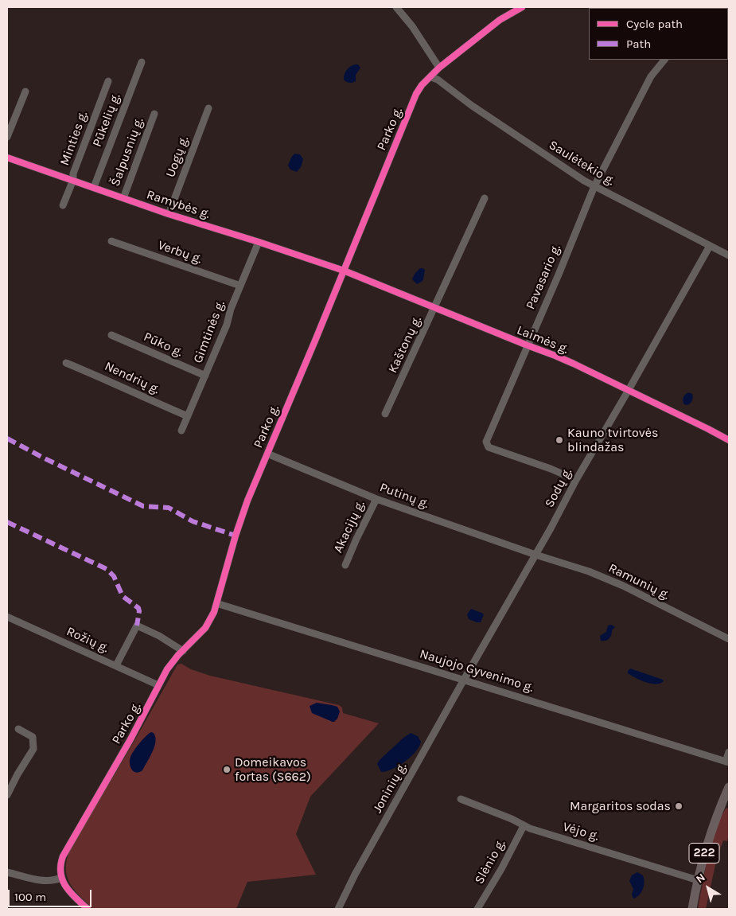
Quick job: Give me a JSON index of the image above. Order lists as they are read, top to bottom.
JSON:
{
  "streets": {
    "main road": ["222"],
    "street": [
      "Pūkelių g.",
      "Parko g.",
      "Minties g.",
      "Šalpusnių g.",
      "Uogų g.",
      "Saulėtekio g.",
      "Ramybės g.",
      "Verbų g.",
      "Pavasario g.",
      "Gimtinės g.",
      "Laimės g.",
      "Pūko g.",
      "Kaštonų g.",
      "Nendrių g.",
      "Sodų g.",
      "Putinų g.",
      "Akacijų g.",
      "Ramunių g.",
      "Rožių g.",
      "Naujojo Gyvenimo g.",
      "Joninių g.",
      "Vėjo g.",
      "Slėnio g."
    ]
  },
  "crossings": [
    ["Pūkelių g.", "Ramybės g."],
    ["Parko g.", "Saulėtekio g."],
    ["Parko g.", "Ramybės g."],
    ["Parko g.", "Laimės g."],
    ["Parko g.", "Putinų g."],
    ["Parko g.", "Rožių g."],
    ["Parko g.", "Naujojo Gyvenimo g."],
    ["Minties g.", "Ramybės g."],
    ["Šalpusnių g.", "Ramybės g."],
    ["Uogų g.", "Ramybės g."],
    ["Saulėtekio g.", "Pavasario g."],
    ["Saulėtekio g.", "Sodų g."],
    ["Ramybės g.", "Gimtinės g."],
    ["Ramybės g.", "Laimės g."],
    ["Verbų g.", "Gimtinės g."],
    ["Pavasario g.", "Laimės g."],
    ["Pavasario g.", "Sodų g."],
    ["Gimtinės g.", "Pūko g."],
    ["Gimtinės g.", "Nendrių g."],
    ["Laimės g.", "Kaštonų g."],
    ["Laimės g.", "Sodų g."],
    ["Sodų g.", "Putinų g."],
    ["Sodų g.", "Ramunių g."],
    ["Sodų g.", "Naujojo Gyvenimo g."],
    ["Sodų g.", "Joninių g."],
    ["Putinų g.", "Akacijų g."],
    ["Putinų g.", "Ramunių g."],
    ["Naujojo Gyvenimo g.", "Joninių g."],
    ["Vėjo g.", "222"],
    ["Vėjo g.", "Slėnio g."]
  ],
  "places": ["Kauno tvirtovės blindažas", "Domeikavos fortas (S662)", "Margaritos sodas"],
  "legend": ["Cycle path", "Path"],
  "scale_bar": "100 m",
  "north": "top left"
}
